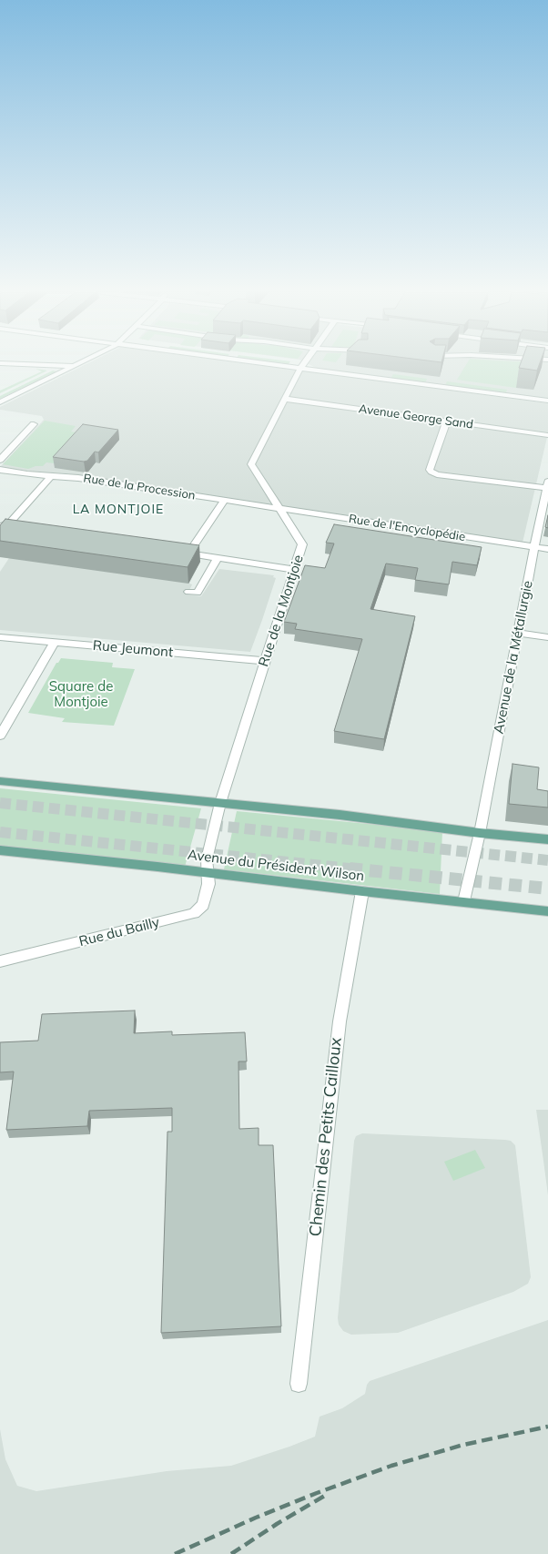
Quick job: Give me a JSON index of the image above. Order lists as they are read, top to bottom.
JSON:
{
  "streets": {
    "main road": ["Avenue du Président Wilson"],
    "street": [
      "Avenue George Sand",
      "Rue de la Procession",
      "Rue de l'Encyclopédie",
      "Rue de la Montjoie",
      "Rue Jeumont",
      "Avenue de la Métallurgie",
      "Rue du Bailly",
      "Chemin des Petits Cailloux"
    ]
  },
  "crossings": [
    ["Avenue George Sand", "Rue de la Montjoie"],
    ["Rue de la Procession", "Rue de l'Encyclopédie"],
    ["Rue de la Procession", "Rue de la Montjoie"],
    ["Rue de l'Encyclopédie", "Rue de la Montjoie"],
    ["Rue de l'Encyclopédie", "Avenue de la Métallurgie"],
    ["Rue de la Montjoie", "Rue Jeumont"],
    ["Rue de la Montjoie", "Avenue du Président Wilson"],
    ["Rue de la Montjoie", "Rue du Bailly"],
    ["Avenue de la Métallurgie", "Avenue du Président Wilson"],
    ["Avenue du Président Wilson", "Rue du Bailly"],
    ["Avenue du Président Wilson", "Chemin des Petits Cailloux"]
  ],
  "districts": ["LA MONTJOIE"],
  "parks": ["Square de Montjoie"]
}
